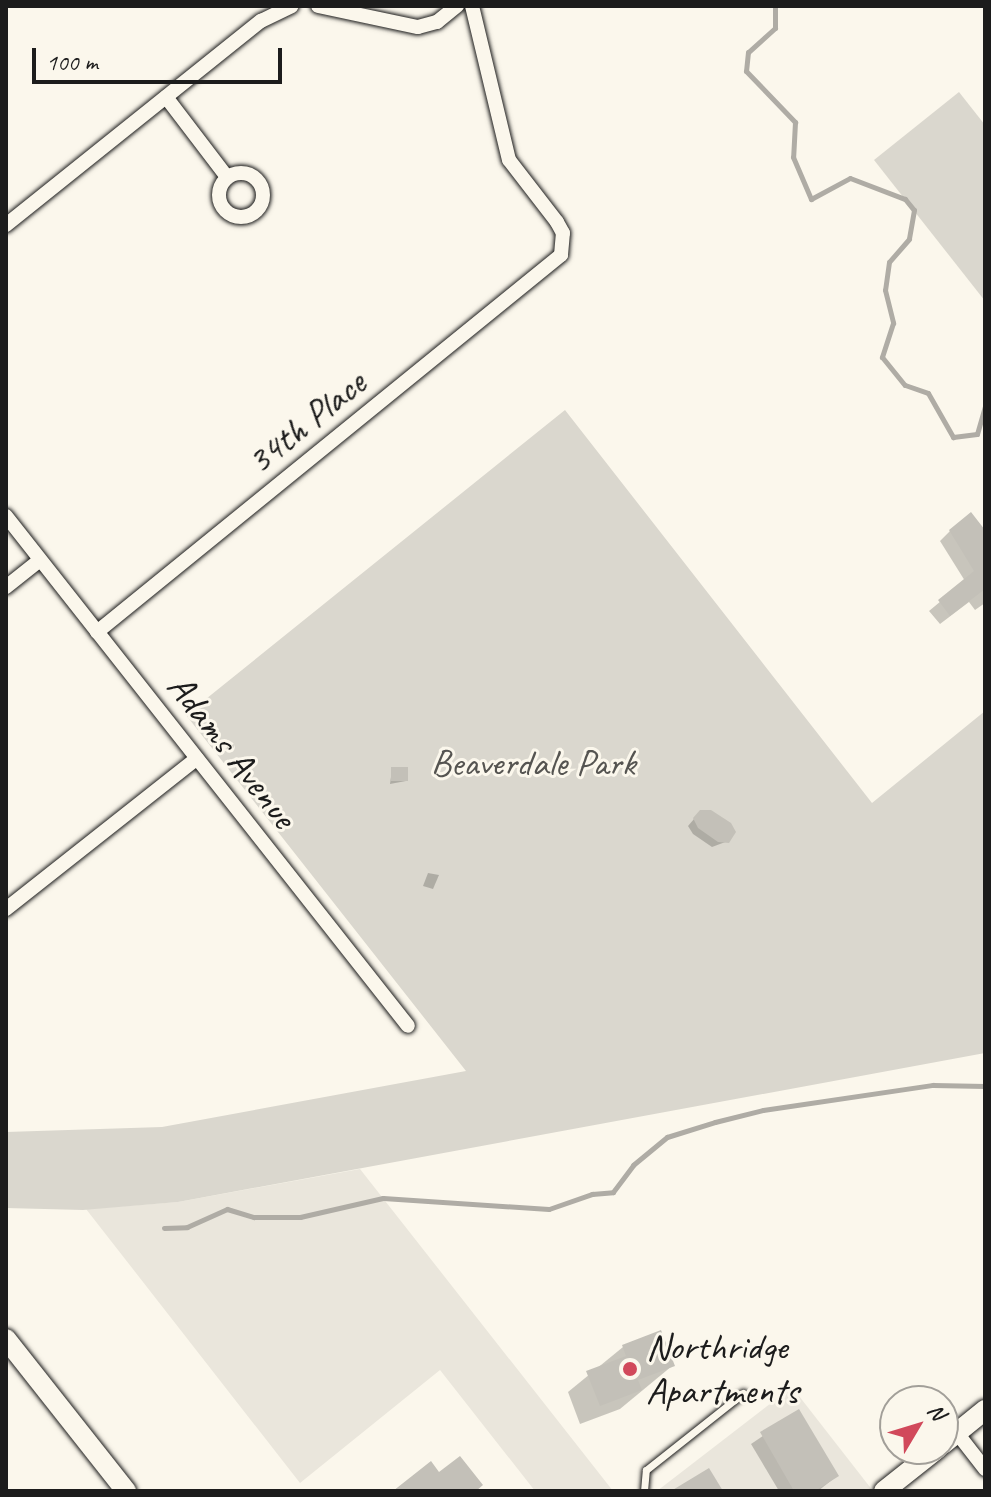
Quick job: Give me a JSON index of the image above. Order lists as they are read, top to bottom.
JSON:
{
  "streets": {
    "street": ["34th Place", "Adams Avenue"]
  },
  "crossings": [
    ["34th Place", "Adams Avenue"]
  ],
  "parks": ["Beaverdale Park"],
  "places": ["Northridge Apartments"],
  "scale_bar": "100 m",
  "north": "top right"
}
